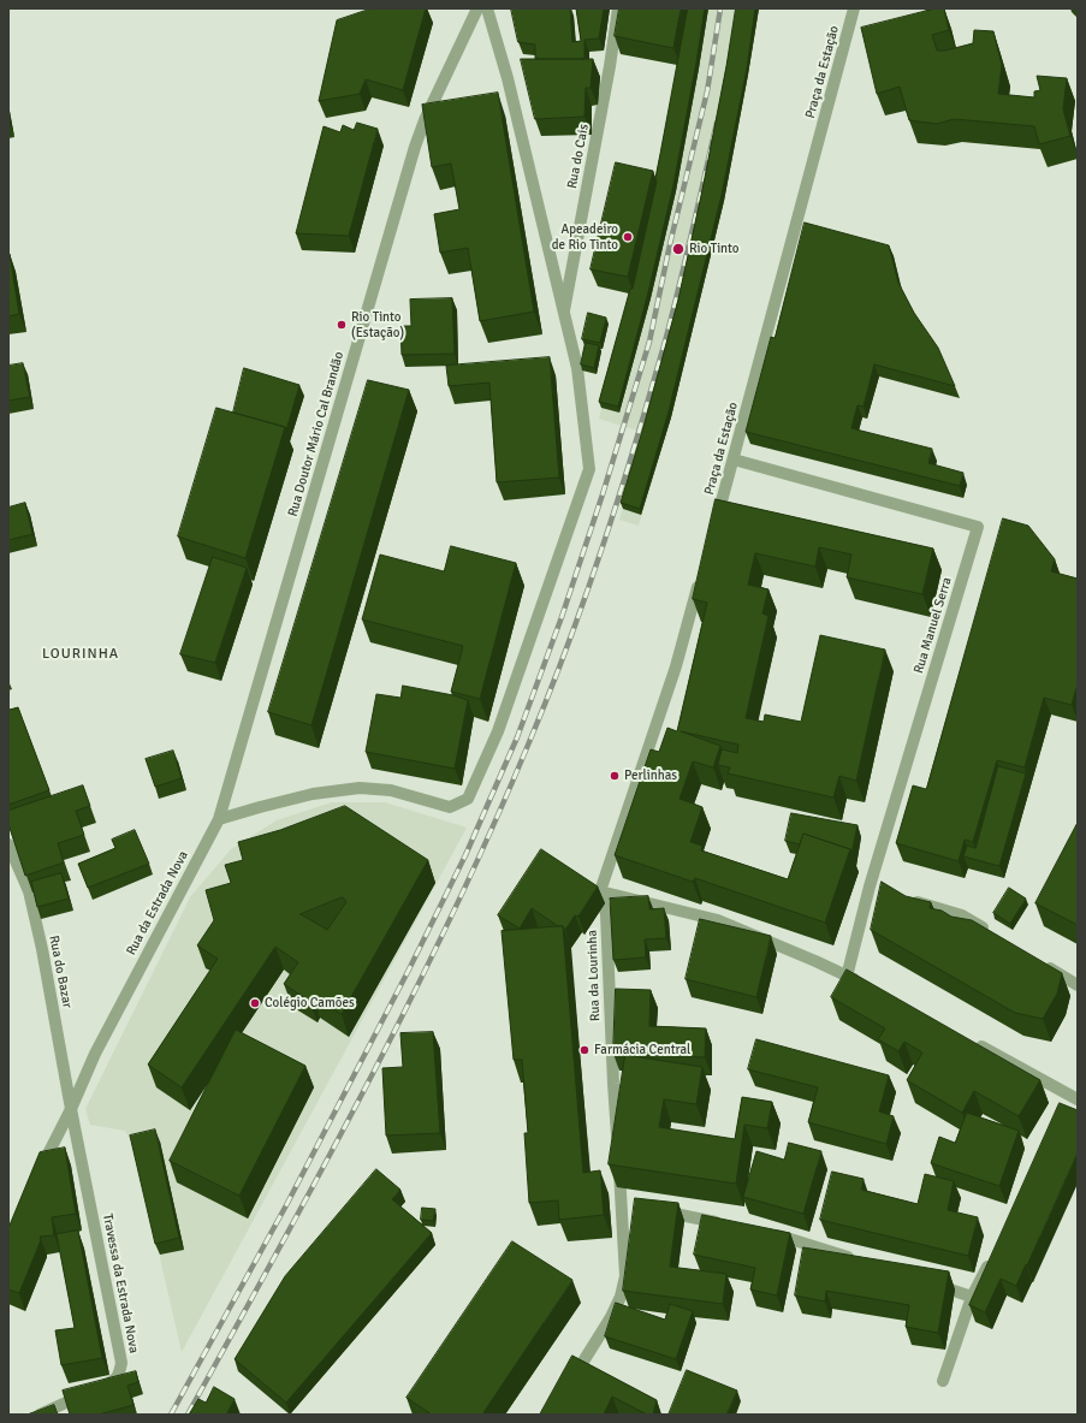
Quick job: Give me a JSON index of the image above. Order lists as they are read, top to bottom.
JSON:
{
  "streets": {
    "street": [
      "Praça da Estação",
      "Rua do Cais",
      "Rua Doutor Mário Cal Brandão",
      "Rua Manuel Serra",
      "Rua da Estrada Nova",
      "Rua do Bazar",
      "Rua da Lourinha",
      "Travessa da Estrada Nova"
    ]
  },
  "crossings": [
    ["Praça da Estação", "Rua Manuel Serra"],
    ["Rua Doutor Mário Cal Brandão", "Rua da Estrada Nova"],
    ["Rua da Estrada Nova", "Rua do Bazar"],
    ["Rua da Estrada Nova", "Travessa da Estrada Nova"],
    ["Rua do Bazar", "Travessa da Estrada Nova"]
  ],
  "districts": ["LOURINHA"],
  "places": [
    "Apeadeiro de Rio Tinto",
    "Rio Tinto",
    "Rio Tinto (Estação)",
    "Perlinhas",
    "Colégio Camões",
    "Farmácia Central"
  ]
}
